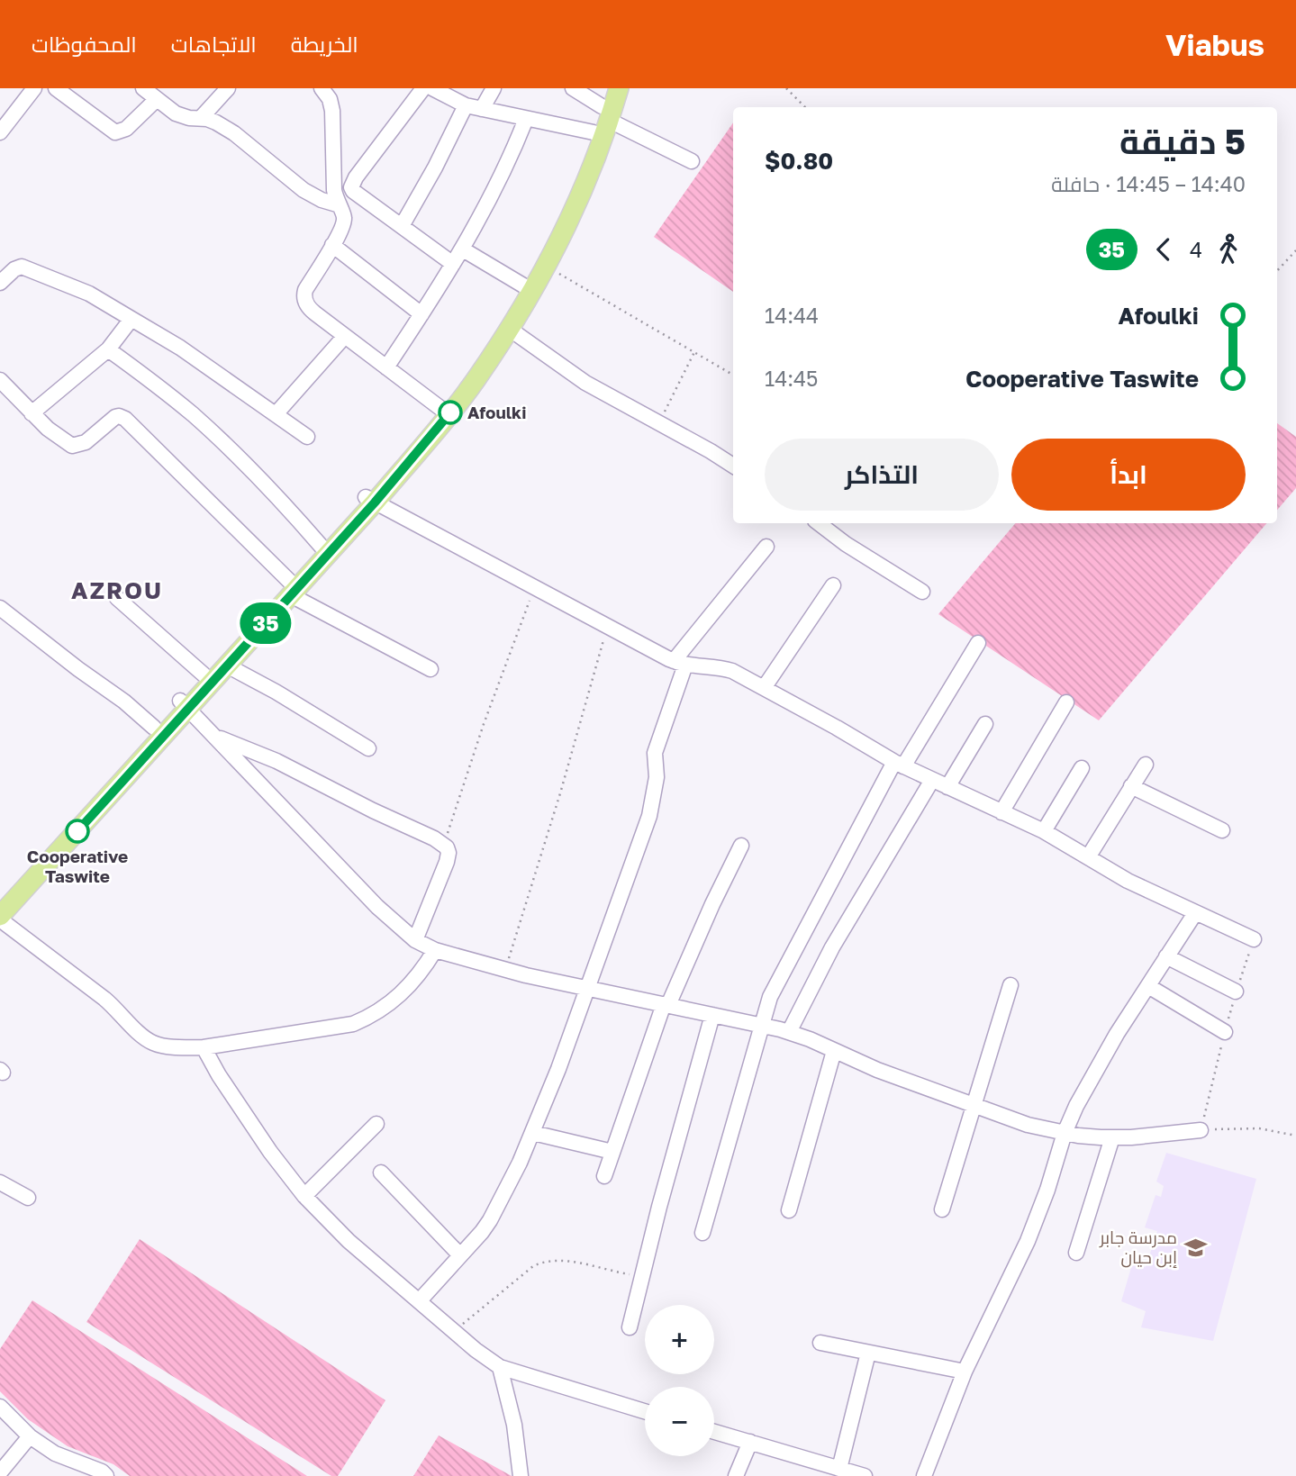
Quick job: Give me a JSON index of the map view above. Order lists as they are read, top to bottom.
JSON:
{
  "districts": ["AZROU"],
  "places": {
    "other": ["Afoulki", "Cooperative Taswite"],
    "school or university": ["مدرسة جابر إبن حيان"]
  },
  "lines": ["bus line 35"],
  "page": {
    "header": "Viabus",
    "nav": ["الخريطة", "الاتجاهات", "المحفوظات"],
    "on_map": "35",
    "heading": ["5 دقيقة", "14:40 – 14:45 · حافلة", "$0.80"],
    "legs": ["4", "35"],
    "list": [
      {
        "name": "Afoulki",
        "value": "14:44"
      },
      {
        "name": "Cooperative Taswite",
        "value": "14:45"
      }
    ],
    "buttons": ["ابدأ", "التذاكر"],
    "map_buttons": ["+", "−"]
  }
}
